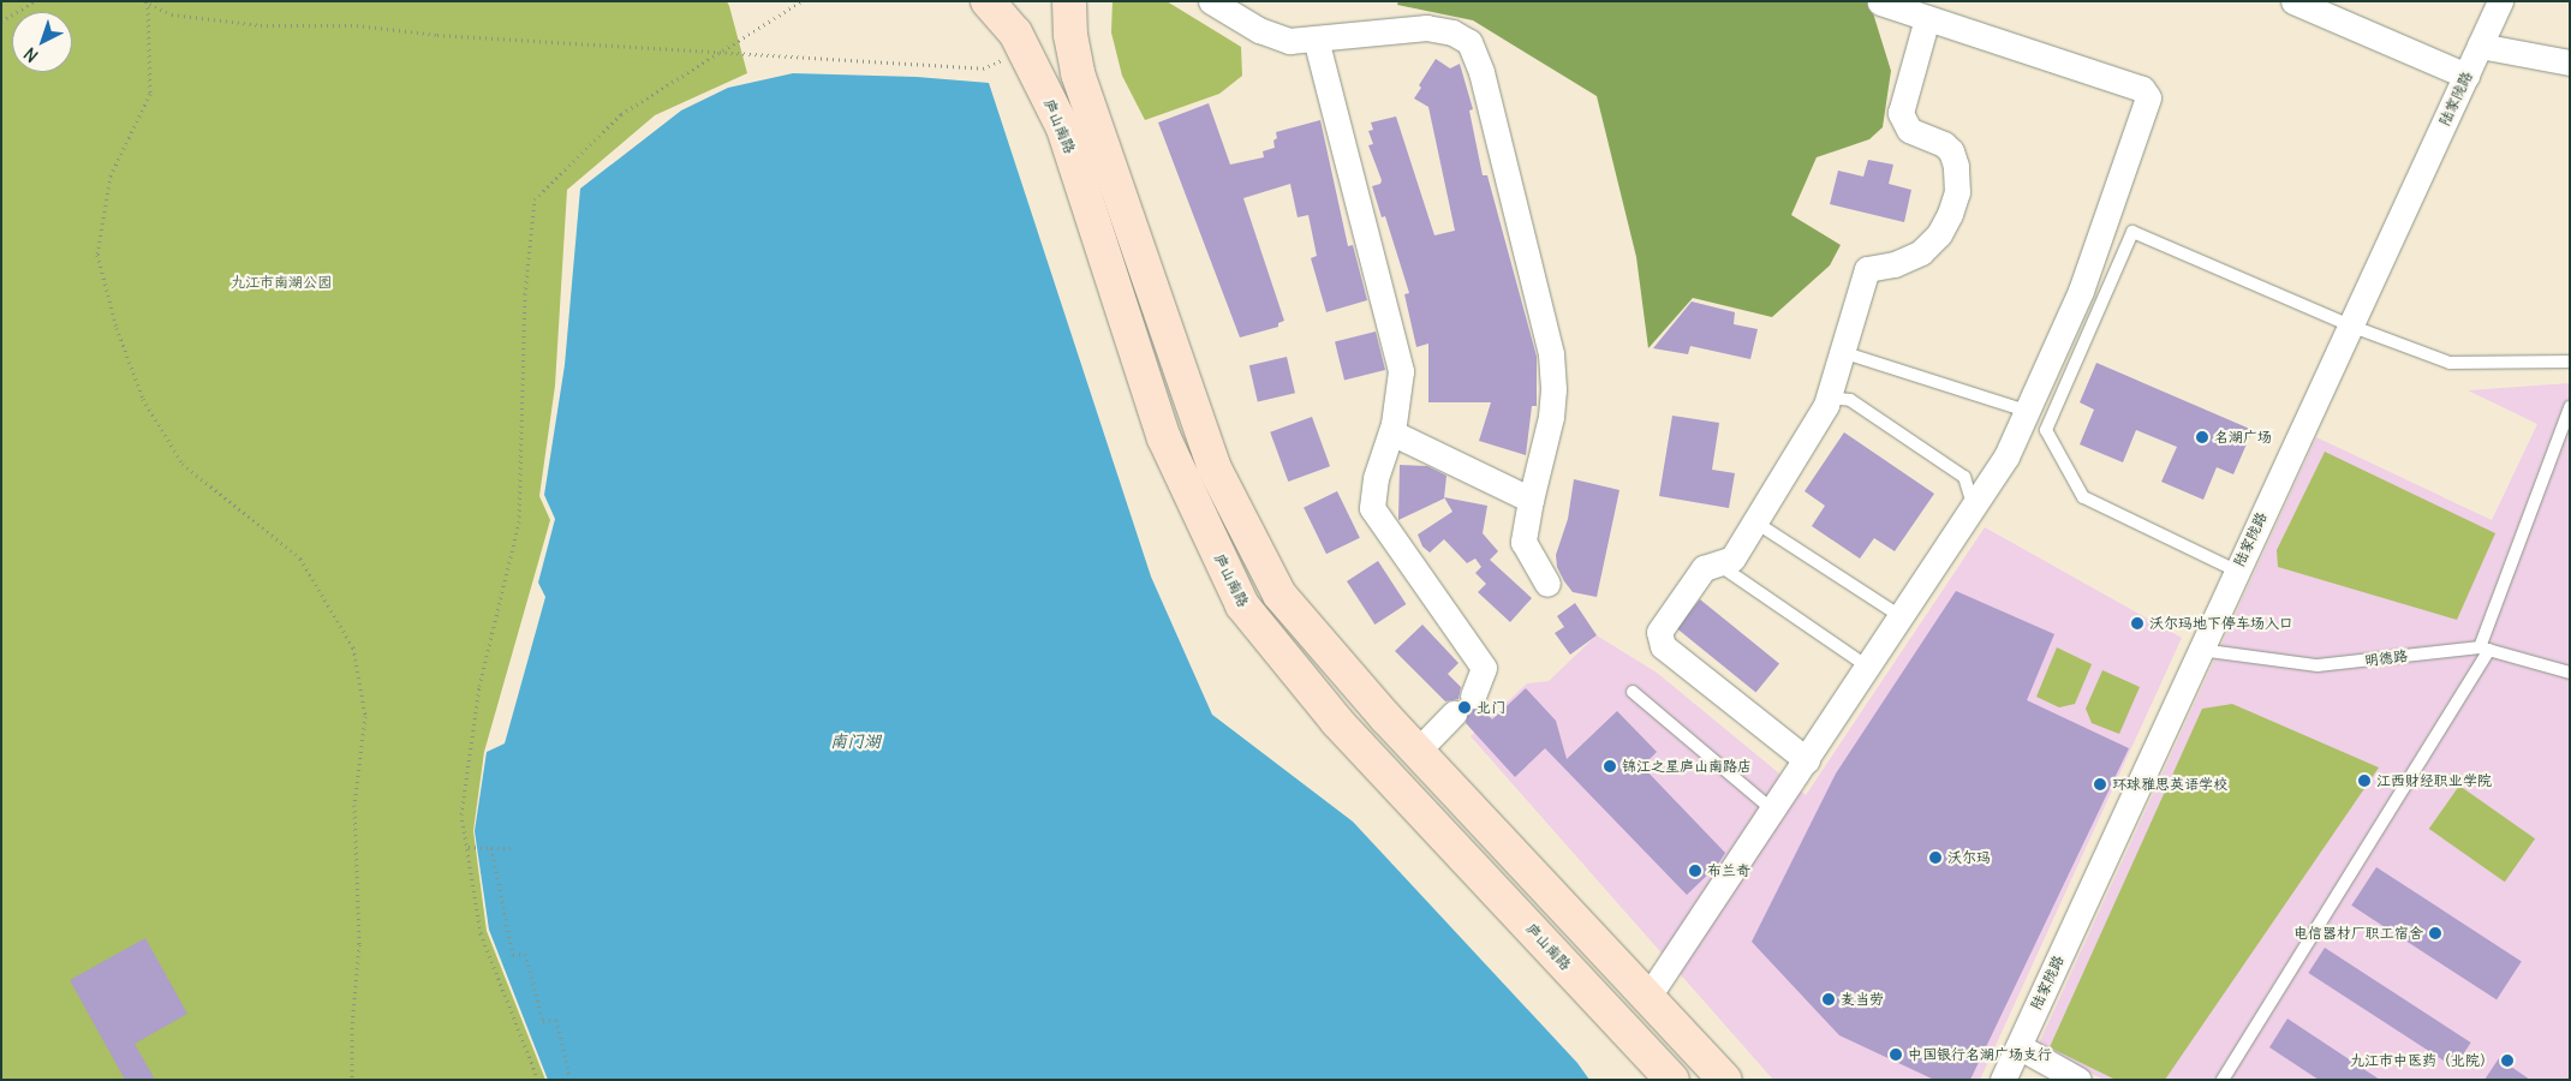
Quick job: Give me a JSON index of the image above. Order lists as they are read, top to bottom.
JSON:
{
  "streets": {
    "main road": ["庐山南路"],
    "street": ["陆家陇路"],
    "lane": ["明德路"]
  },
  "crossings": [
    ["陆家陇路", "明德路"]
  ],
  "water": ["南门湖"],
  "parks": ["九江市南湖公园"],
  "places": [
    "名湖广场",
    "沃尔玛地下停车场入口",
    "北门",
    "锦江之星庐山南路店",
    "江西财经职业学院",
    "环球雅思英语学校",
    "沃尔玛",
    "布兰奇",
    "电信器材厂职工宿舍",
    "麦当劳",
    "中国银行名湖广场支行",
    "九江市中医药（北院）"
  ],
  "north": "bottom left"
}
